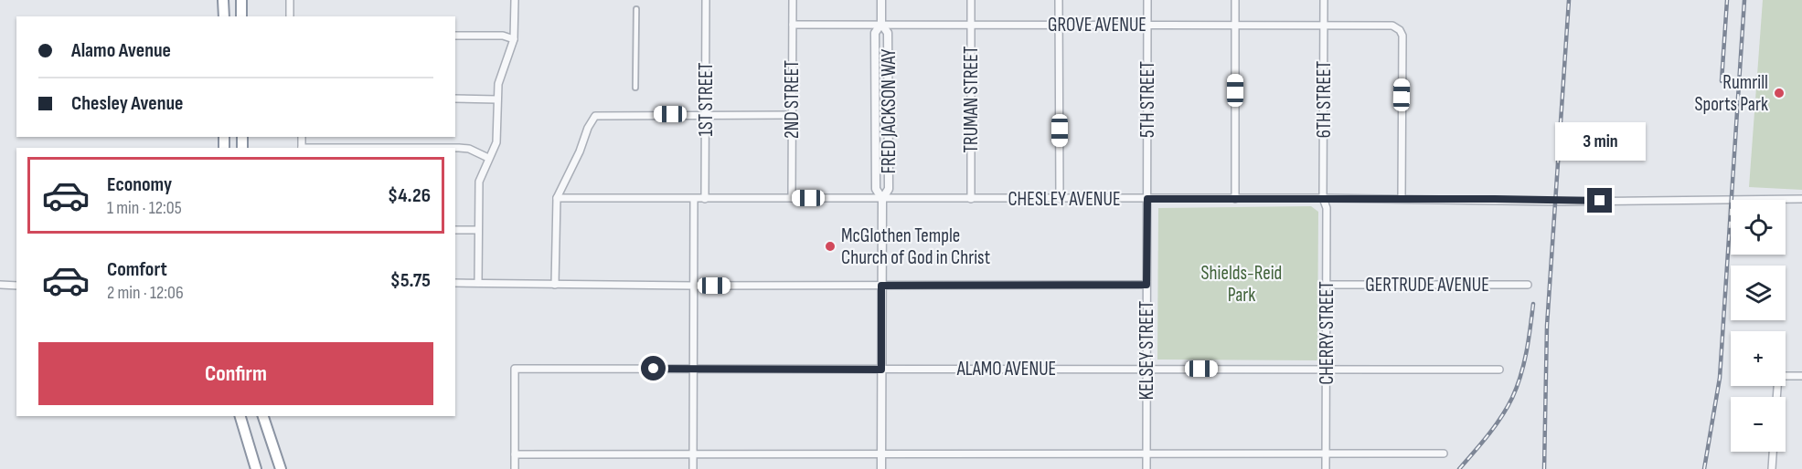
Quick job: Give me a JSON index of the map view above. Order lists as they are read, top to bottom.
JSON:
{
  "streets": {
    "street": [
      "GROVE AVENUE",
      "1ST STREET",
      "2ND STREET",
      "TRUMAN STREET",
      "5TH STREET",
      "6TH STREET",
      "FRED JACKSON WAY",
      "CHESLEY AVENUE",
      "GERTRUDE AVENUE",
      "CHERRY STREET",
      "KELSEY STREET",
      "ALAMO AVENUE"
    ]
  },
  "crossings": [
    ["GROVE AVENUE", "2ND STREET"],
    ["GROVE AVENUE", "TRUMAN STREET"],
    ["GROVE AVENUE", "5TH STREET"],
    ["GROVE AVENUE", "6TH STREET"],
    ["GROVE AVENUE", "FRED JACKSON WAY"],
    ["GROVE AVENUE", "CHESLEY AVENUE"],
    ["1ST STREET", "CHESLEY AVENUE"],
    ["2ND STREET", "CHESLEY AVENUE"],
    ["TRUMAN STREET", "CHESLEY AVENUE"],
    ["5TH STREET", "CHESLEY AVENUE"],
    ["5TH STREET", "KELSEY STREET"],
    ["6TH STREET", "CHESLEY AVENUE"],
    ["6TH STREET", "CHERRY STREET"],
    ["FRED JACKSON WAY", "CHESLEY AVENUE"],
    ["FRED JACKSON WAY", "ALAMO AVENUE"],
    ["CHESLEY AVENUE", "CHERRY STREET"],
    ["CHESLEY AVENUE", "KELSEY STREET"],
    ["GERTRUDE AVENUE", "CHERRY STREET"],
    ["CHERRY STREET", "ALAMO AVENUE"],
    ["KELSEY STREET", "ALAMO AVENUE"]
  ],
  "parks": ["Shields-Reid Park"],
  "places": ["Rumrill Sports Park", "McGlothen Temple Church of God in Christ"],
  "page": {
    "banner": ["Alamo Avenue", "Chesley Avenue"],
    "bubble": "3 min",
    "list": [
      {
        "name": "Economy",
        "note": "1 min · 12:05",
        "value": "$4.26"
      },
      {
        "name": "Comfort",
        "note": "2 min · 12:06",
        "value": "$5.75"
      }
    ],
    "map_buttons": ["+", "−"],
    "buttons": "Confirm"
  }
}
